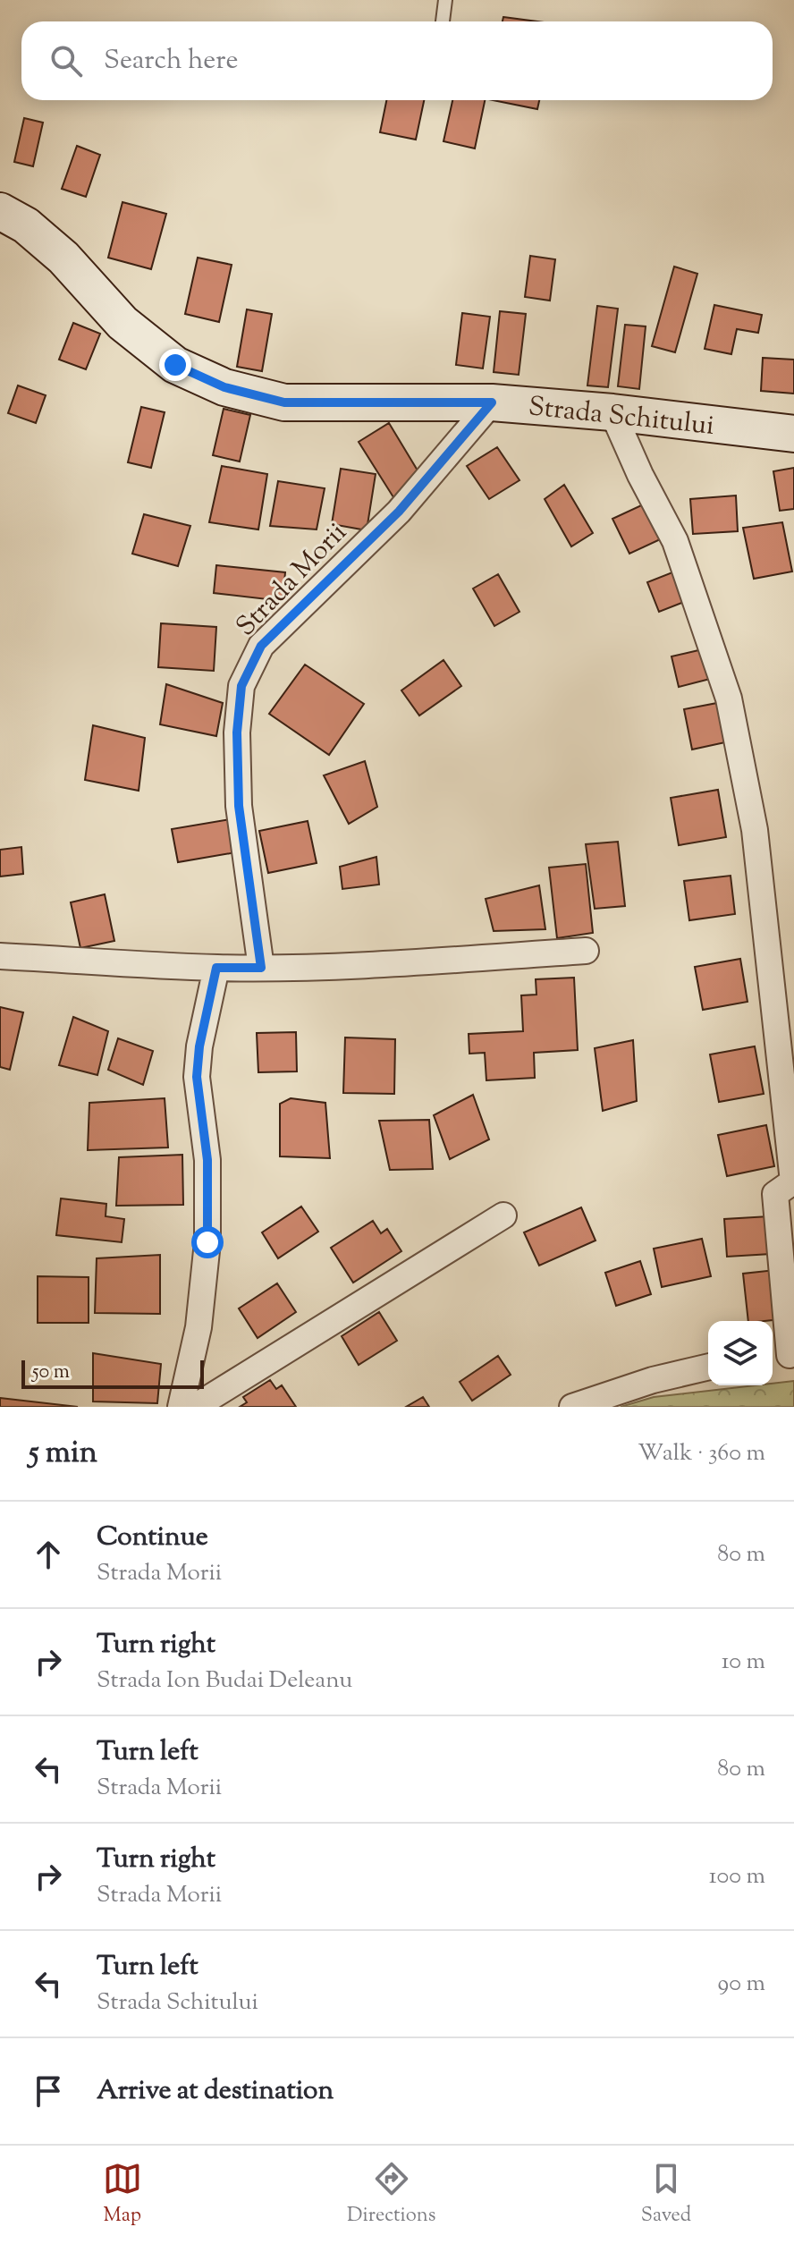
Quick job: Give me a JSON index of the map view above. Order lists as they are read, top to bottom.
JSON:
{
  "streets": {
    "main road": ["Strada Schitului"],
    "street": ["Strada Morii"]
  },
  "crossings": [
    ["Strada Schitului", "Strada Morii"]
  ],
  "scale_bar": "50 m",
  "page": {
    "search": "Search here",
    "scale": "50 m",
    "heading": ["5 min", "Walk · 360 m"],
    "list": [
      ["Continue", "Strada Morii", "80 m"],
      ["Turn right", "Strada Ion Budai Deleanu", "10 m"],
      ["Turn left", "Strada Morii", "80 m"],
      ["Turn right", "Strada Morii", "100 m"],
      ["Turn left", "Strada Schitului", "90 m"],
      "Arrive at destination"
    ],
    "nav": ["Map", "Directions", "Saved"]
  }
}
